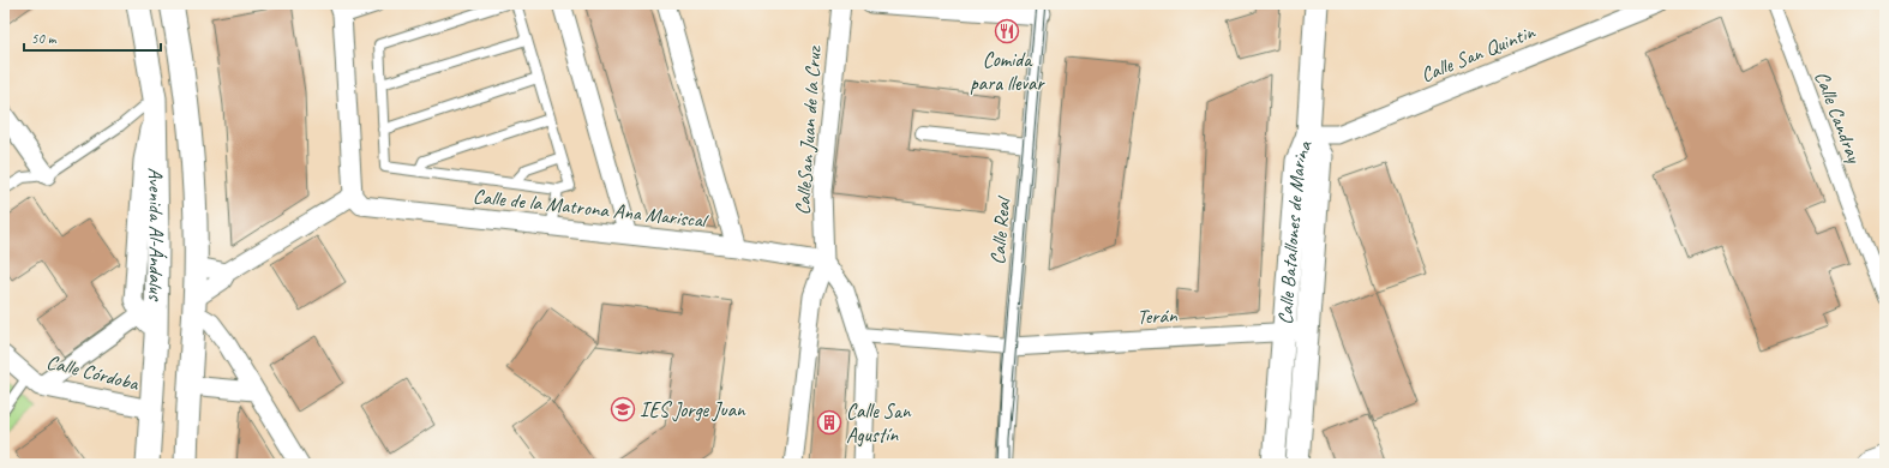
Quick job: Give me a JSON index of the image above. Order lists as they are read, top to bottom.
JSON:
{
  "streets": {
    "street": [
      "Calle San Quintin",
      "Calle Candray",
      "CalleSan Juan de la Cruz",
      "Calle de la Matrona Ana Mariscal",
      "Calle Real",
      "Avenida Al-Ándalus",
      "Calle Batallones de Marina",
      "Terán",
      "Calle Córdoba"
    ]
  },
  "crossings": [
    ["Calle San Quintin", "Calle Batallones de Marina"],
    ["CalleSan Juan de la Cruz", "Calle de la Matrona Ana Mariscal"],
    ["Calle Real", "Terán"],
    ["Avenida Al-Ándalus", "Calle Córdoba"],
    ["Calle Batallones de Marina", "Terán"]
  ],
  "places": {
    "restaurant": ["Comida para llevar"],
    "school or university": ["IES Jorge Juan"],
    "building": ["Calle San Agustín"]
  },
  "scale_bar": "50 m"
}
